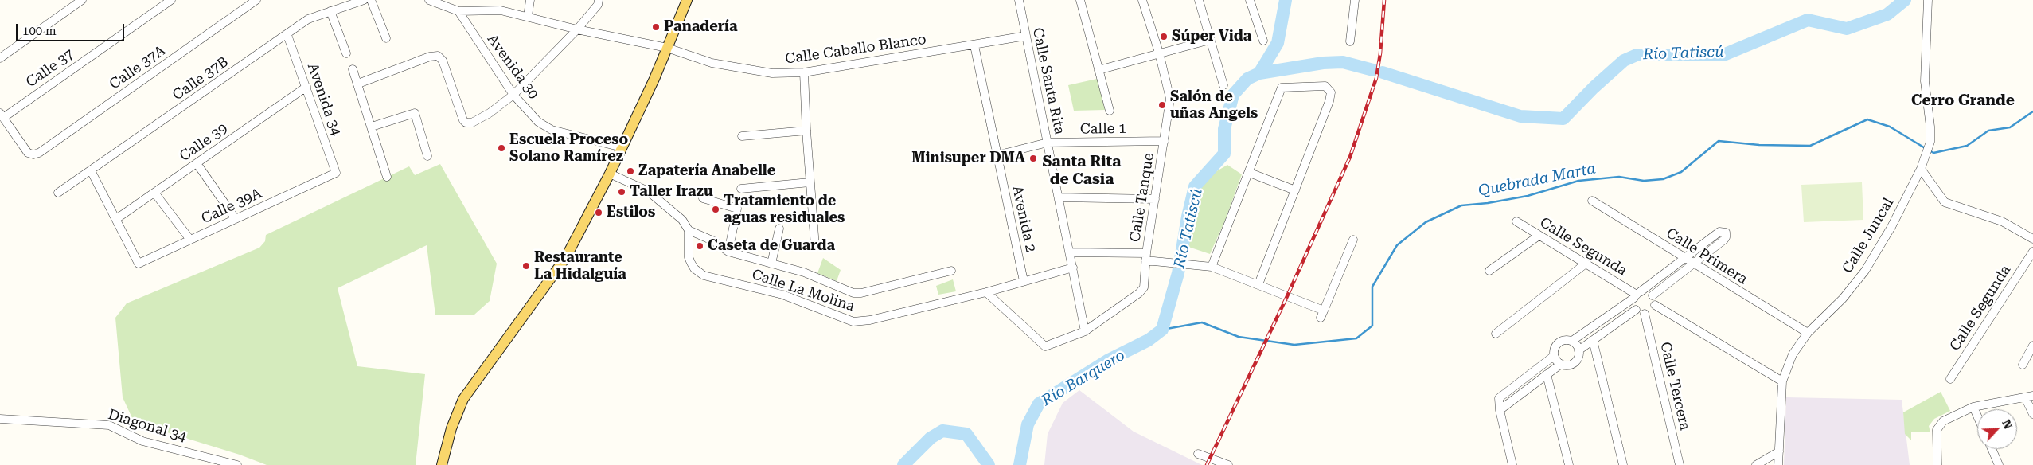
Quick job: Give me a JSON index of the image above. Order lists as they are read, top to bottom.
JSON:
{
  "streets": {
    "street": [
      "Calle Caballo Blanco",
      "Avenida 30",
      "Calle 37A",
      "Calle 37",
      "Calle 37B",
      "Calle Santa Rita",
      "Avenida 34",
      "Calle 1",
      "Calle 39",
      "Calle Tanque",
      "Calle 39A",
      "Avenida 2",
      "Calle Juncal",
      "Calle Segunda",
      "Calle Primera",
      "Calle La Molina",
      "Calle Tercera",
      "Diagonal 34"
    ]
  },
  "crossings": [
    ["Calle Caballo Blanco", "Avenida 30"],
    ["Calle Caballo Blanco", "Calle Santa Rita"],
    ["Calle Caballo Blanco", "Avenida 2"],
    ["Calle 37A", "Calle 37"],
    ["Calle 37B", "Avenida 34"],
    ["Calle Santa Rita", "Calle 1"],
    ["Calle Santa Rita", "Calle Tanque"],
    ["Calle Santa Rita", "Calle La Molina"],
    ["Avenida 34", "Calle 39"],
    ["Avenida 34", "Calle 39A"],
    ["Calle 1", "Calle Tanque"],
    ["Calle 1", "Avenida 2"],
    ["Calle 39", "Calle 39A"],
    ["Calle Tanque", "Calle La Molina"],
    ["Avenida 2", "Calle La Molina"],
    ["Calle Juncal", "Calle Primera"],
    ["Calle Segunda", "Calle Tercera"]
  ],
  "districts": ["Cerro Grande", "Santa Rita de Casia"],
  "water": ["Río Tatiscú", "Quebrada Marta", "Río Barquero"],
  "places": [
    "Panadería",
    "Súper Vida",
    "Salón de uñas Angels",
    "Escuela Proceso Solano Ramírez",
    "Minisuper DMA",
    "Zapatería Anabelle",
    "Taller Irazu",
    "Tratamiento de aguas residuales",
    "Estilos",
    "Caseta de Guarda",
    "Restaurante La Hidalguía"
  ],
  "scale_bar": "100 m",
  "north": "top right"
}
